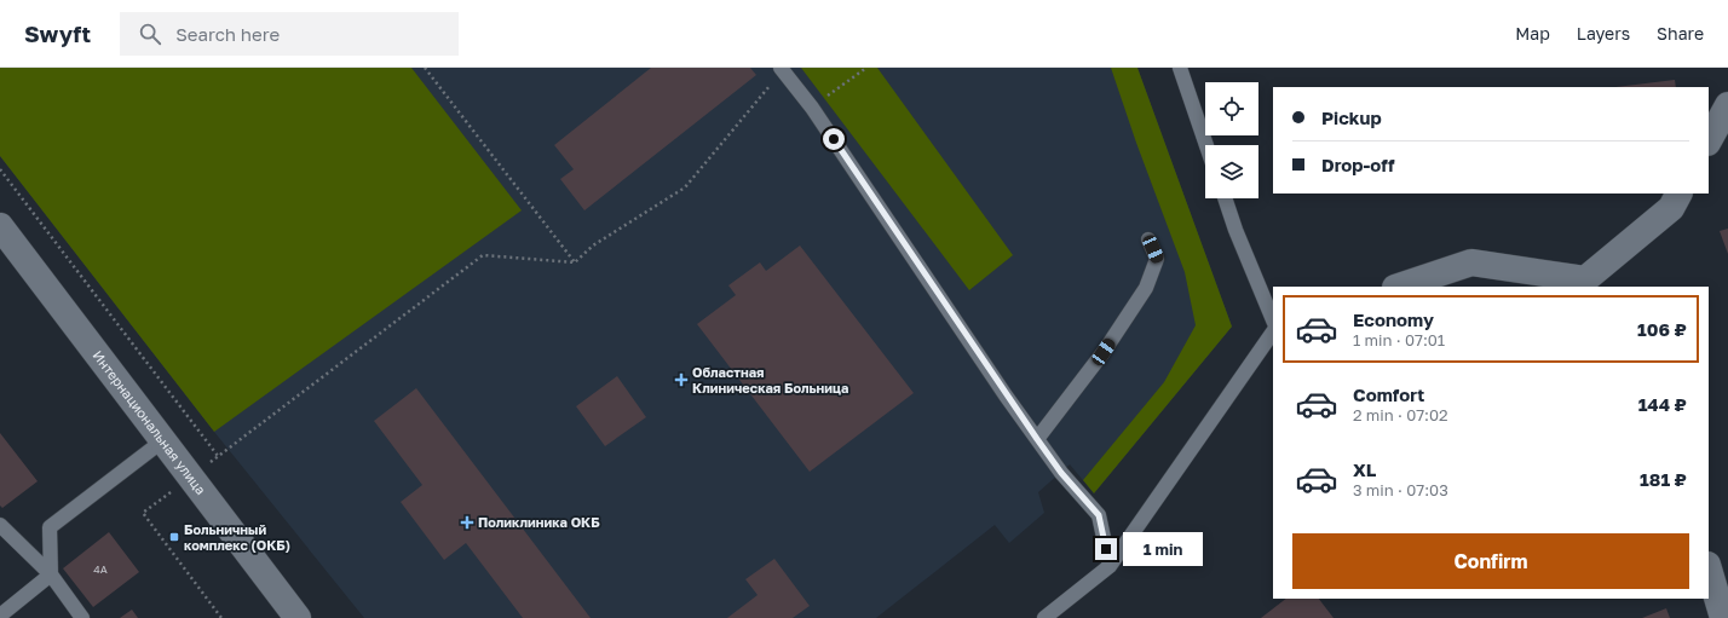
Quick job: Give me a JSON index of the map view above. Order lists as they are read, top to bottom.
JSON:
{
  "streets": {
    "main road": ["Интернациональная улица"]
  },
  "places": {
    "health": ["Областная Клиническая Больница", "Поликлиника ОКБ"],
    "transit": ["Больничный комплекс (ОКБ)"]
  },
  "house_numbers": ["4А"],
  "page": {
    "header": "Swyft",
    "search": "Search here",
    "nav": ["Map", "Layers", "Share"],
    "banner": ["Pickup", "Drop-off"],
    "list": [
      {
        "name": "Economy",
        "note": "1 min · 07:01",
        "value": "106 ₽"
      },
      {
        "name": "Comfort",
        "note": "2 min · 07:02",
        "value": "144 ₽"
      },
      {
        "name": "XL",
        "note": "3 min · 07:03",
        "value": "181 ₽"
      }
    ],
    "buttons": "Confirm",
    "bubble": "1 min"
  }
}
